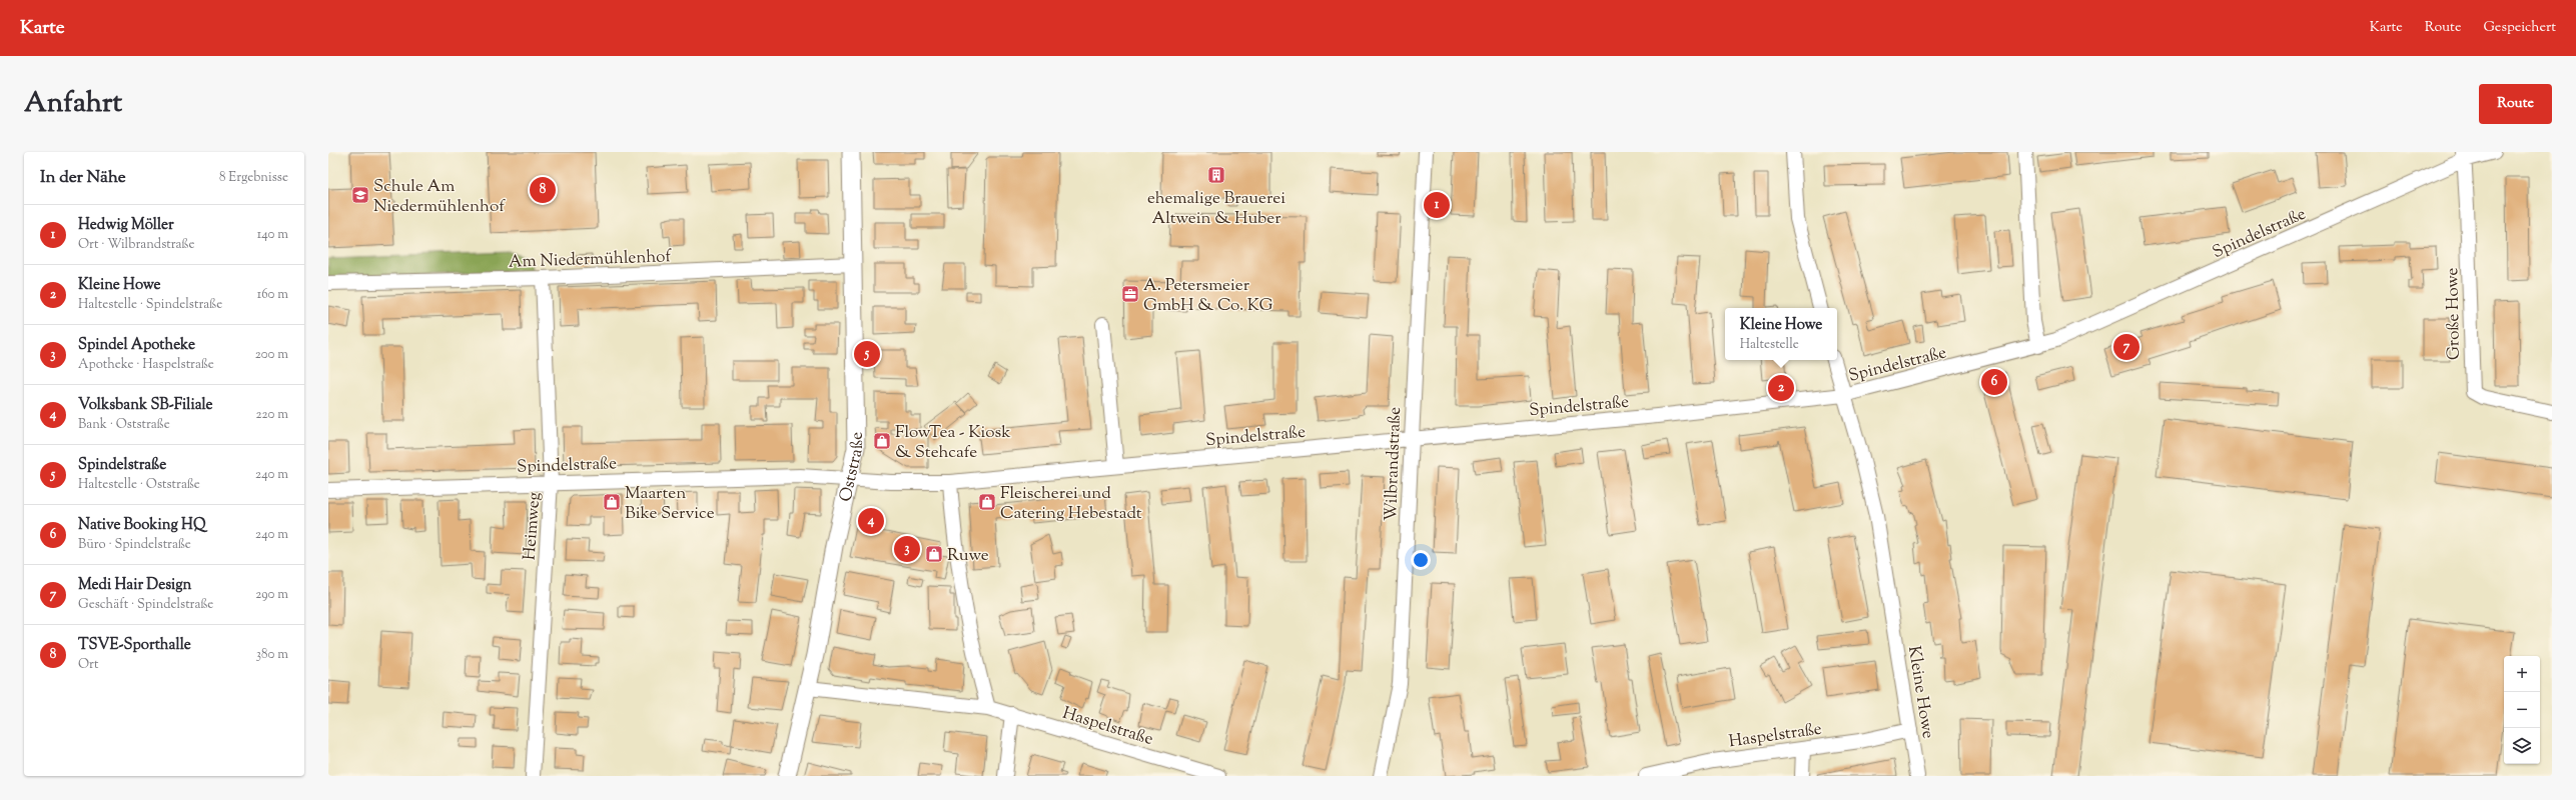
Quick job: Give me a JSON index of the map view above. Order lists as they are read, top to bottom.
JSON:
{
  "streets": {
    "street": [
      "Spindelstraße",
      "Am Niedermühlenhof",
      "Große Howe",
      "Wilbrandstraße",
      "Oststraße",
      "Heimweg",
      "Kleine Howe",
      "Haspelstraße"
    ]
  },
  "crossings": [
    ["Spindelstraße", "Große Howe"],
    ["Spindelstraße", "Wilbrandstraße"],
    ["Spindelstraße", "Oststraße"],
    ["Spindelstraße", "Heimweg"],
    ["Spindelstraße", "Kleine Howe"],
    ["Am Niedermühlenhof", "Oststraße"],
    ["Am Niedermühlenhof", "Heimweg"],
    ["Oststraße", "Haspelstraße"],
    ["Kleine Howe", "Haspelstraße"]
  ],
  "places": {
    "building": ["ehemalige Brauerei Altwein & Huber"],
    "school or university": ["Schule Am Niedermühlenhof"],
    "office": ["A. Petersmeier GmbH & Co. KG"],
    "shop": [
      "FlowTea - Kiosk & Stehcafe",
      "Maarten Bike Service",
      "Fleischerei und Catering Hebestadt",
      "Ruwe"
    ]
  },
  "page": {
    "header": "Karte",
    "nav": ["Karte", "Route", "Gespeichert"],
    "title": "Anfahrt",
    "buttons": "Route",
    "heading": ["In der Nähe", "8 Ergebnisse"],
    "pins": [
      "8",
      "1",
      "7",
      "5",
      "6",
      "2",
      "4",
      "3"
    ],
    "list": [
      {
        "mark": "1",
        "name": "Hedwig Möller",
        "note": "Ort · Wilbrandstraße",
        "value": "140 m"
      },
      {
        "mark": "2",
        "name": "Kleine Howe",
        "note": "Haltestelle · Spindelstraße",
        "value": "160 m"
      },
      {
        "mark": "3",
        "name": "Spindel Apotheke",
        "note": "Apotheke · Haspelstraße",
        "value": "200 m"
      },
      {
        "mark": "4",
        "name": "Volksbank SB-Filiale",
        "note": "Bank · Oststraße",
        "value": "220 m"
      },
      {
        "mark": "5",
        "name": "Spindelstraße",
        "note": "Haltestelle · Oststraße",
        "value": "240 m"
      },
      {
        "mark": "6",
        "name": "Native Booking HQ",
        "note": "Büro · Spindelstraße",
        "value": "240 m"
      },
      {
        "mark": "7",
        "name": "Medi Hair Design",
        "note": "Geschäft · Spindelstraße",
        "value": "290 m"
      },
      {
        "mark": "8",
        "name": "TSVE-Sporthalle",
        "note": "Ort",
        "value": "380 m"
      }
    ],
    "popup": ["Kleine Howe", "Haltestelle"],
    "map_buttons": ["+", "−"]
  }
}
